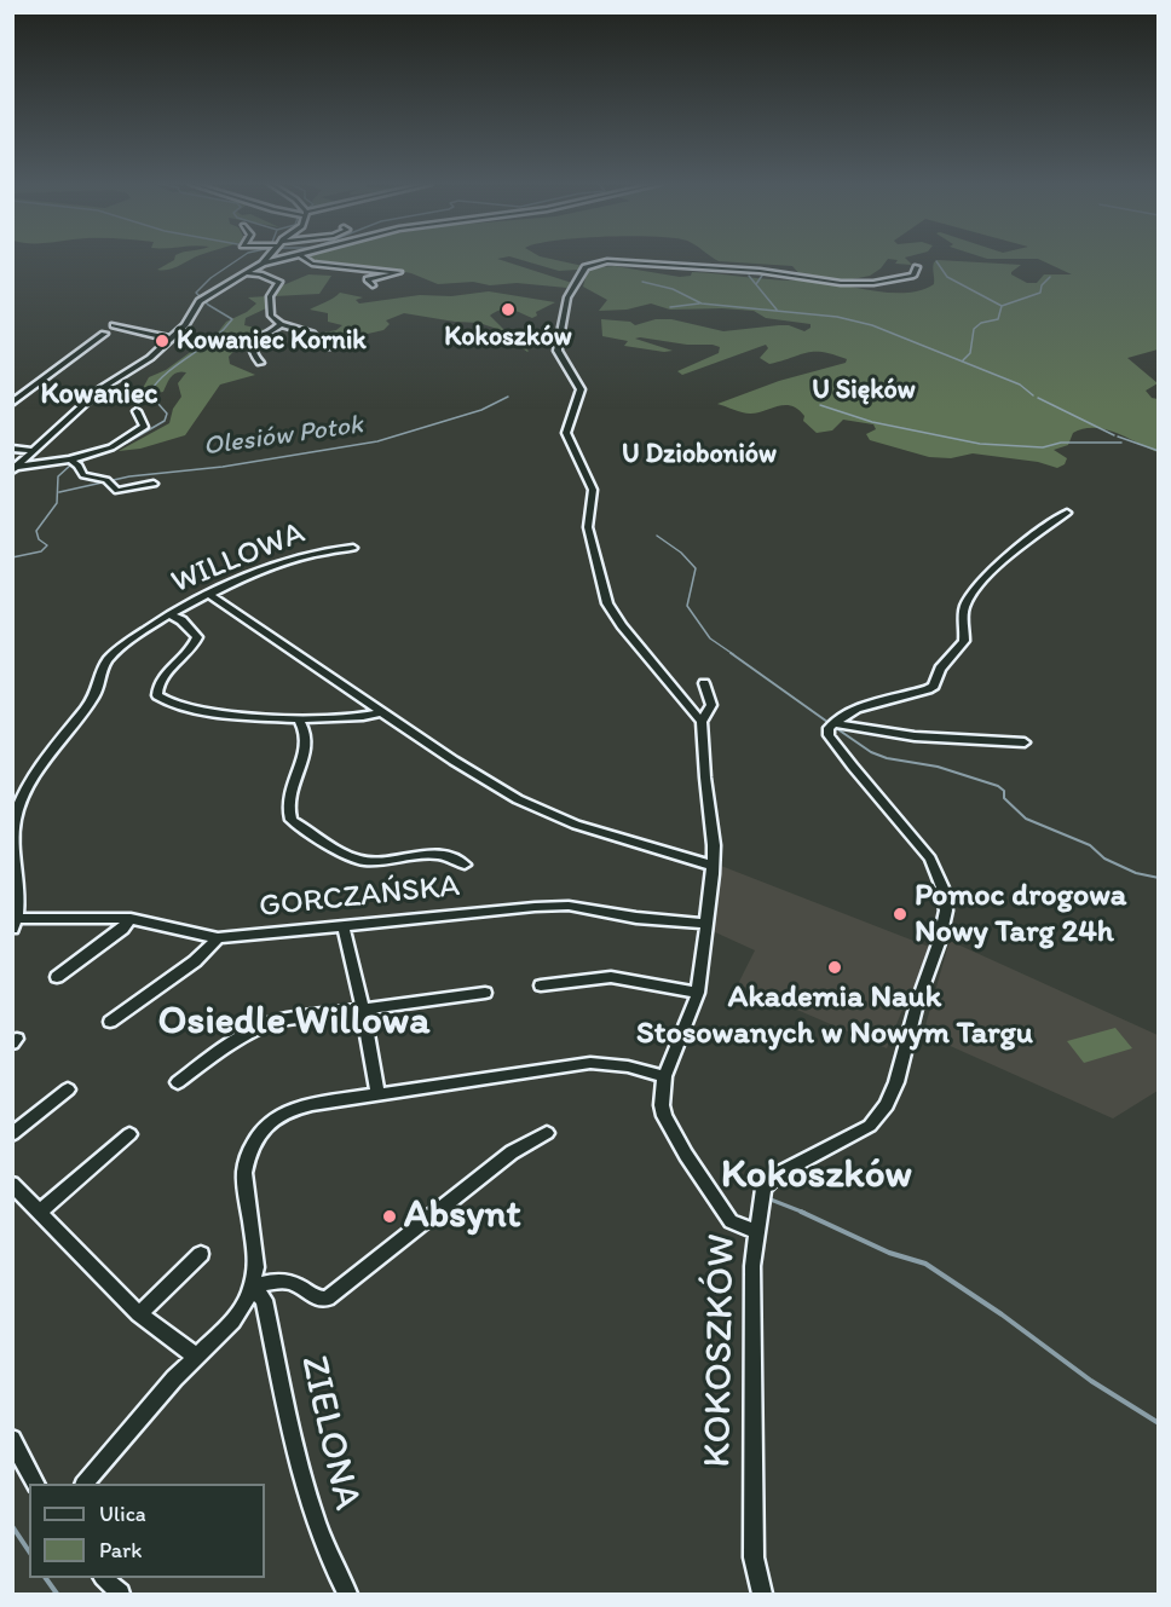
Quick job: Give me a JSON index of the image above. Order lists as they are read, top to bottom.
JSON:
{
  "streets": {
    "street": [
      "WILLOWA",
      "GORCZAŃSKA",
      "KOKOSZKÓW",
      "ZIELONA"
    ]
  },
  "crossings": [
    ["WILLOWA", "GORCZAŃSKA"]
  ],
  "districts": [
    "U Sięków",
    "Kowaniec",
    "U Dzioboniów",
    "Osiedle Willowa",
    "Kokoszków"
  ],
  "water": ["Olesiów Potok"],
  "places": [
    "Kokoszków",
    "Kowaniec Kornik",
    "Pomoc drogowa Nowy Targ 24h",
    "Akademia Nauk Stosowanych w Nowym Targu",
    "Absynt"
  ],
  "legend": ["Ulica", "Park"]
}
